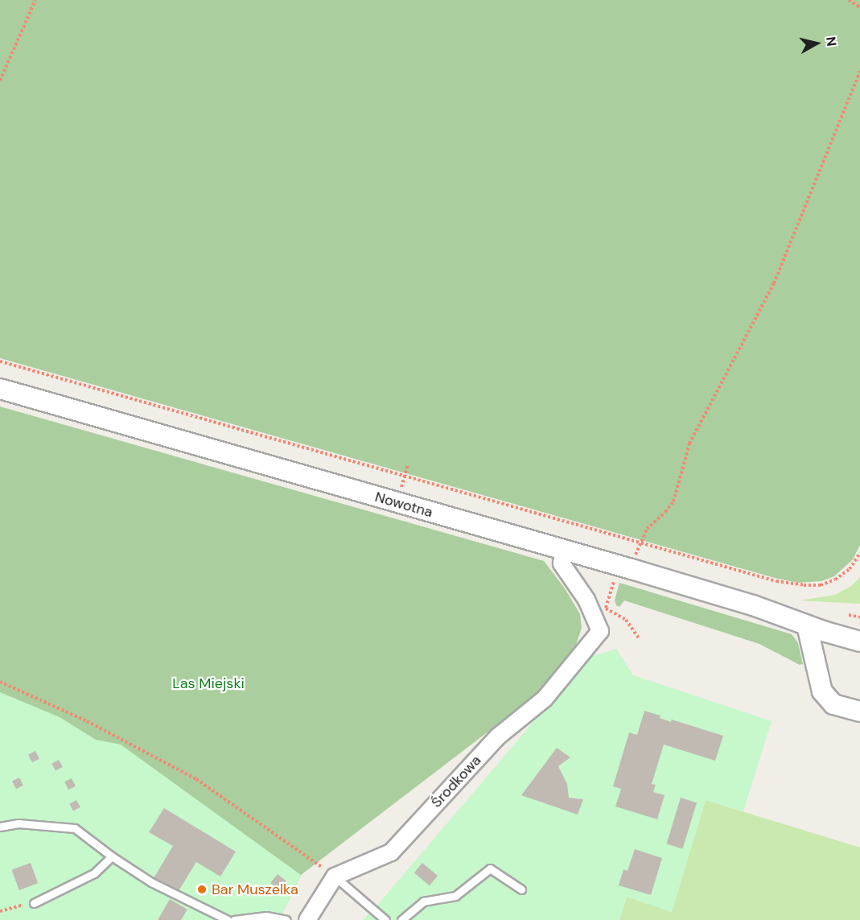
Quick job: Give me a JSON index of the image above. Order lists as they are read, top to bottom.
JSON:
{
  "streets": {
    "street": ["Nowotna", "Środkowa"]
  },
  "crossings": [
    ["Nowotna", "Środkowa"]
  ],
  "parks": ["Las Miejski"],
  "places": ["Bar Muszelka"],
  "north": "right"
}
